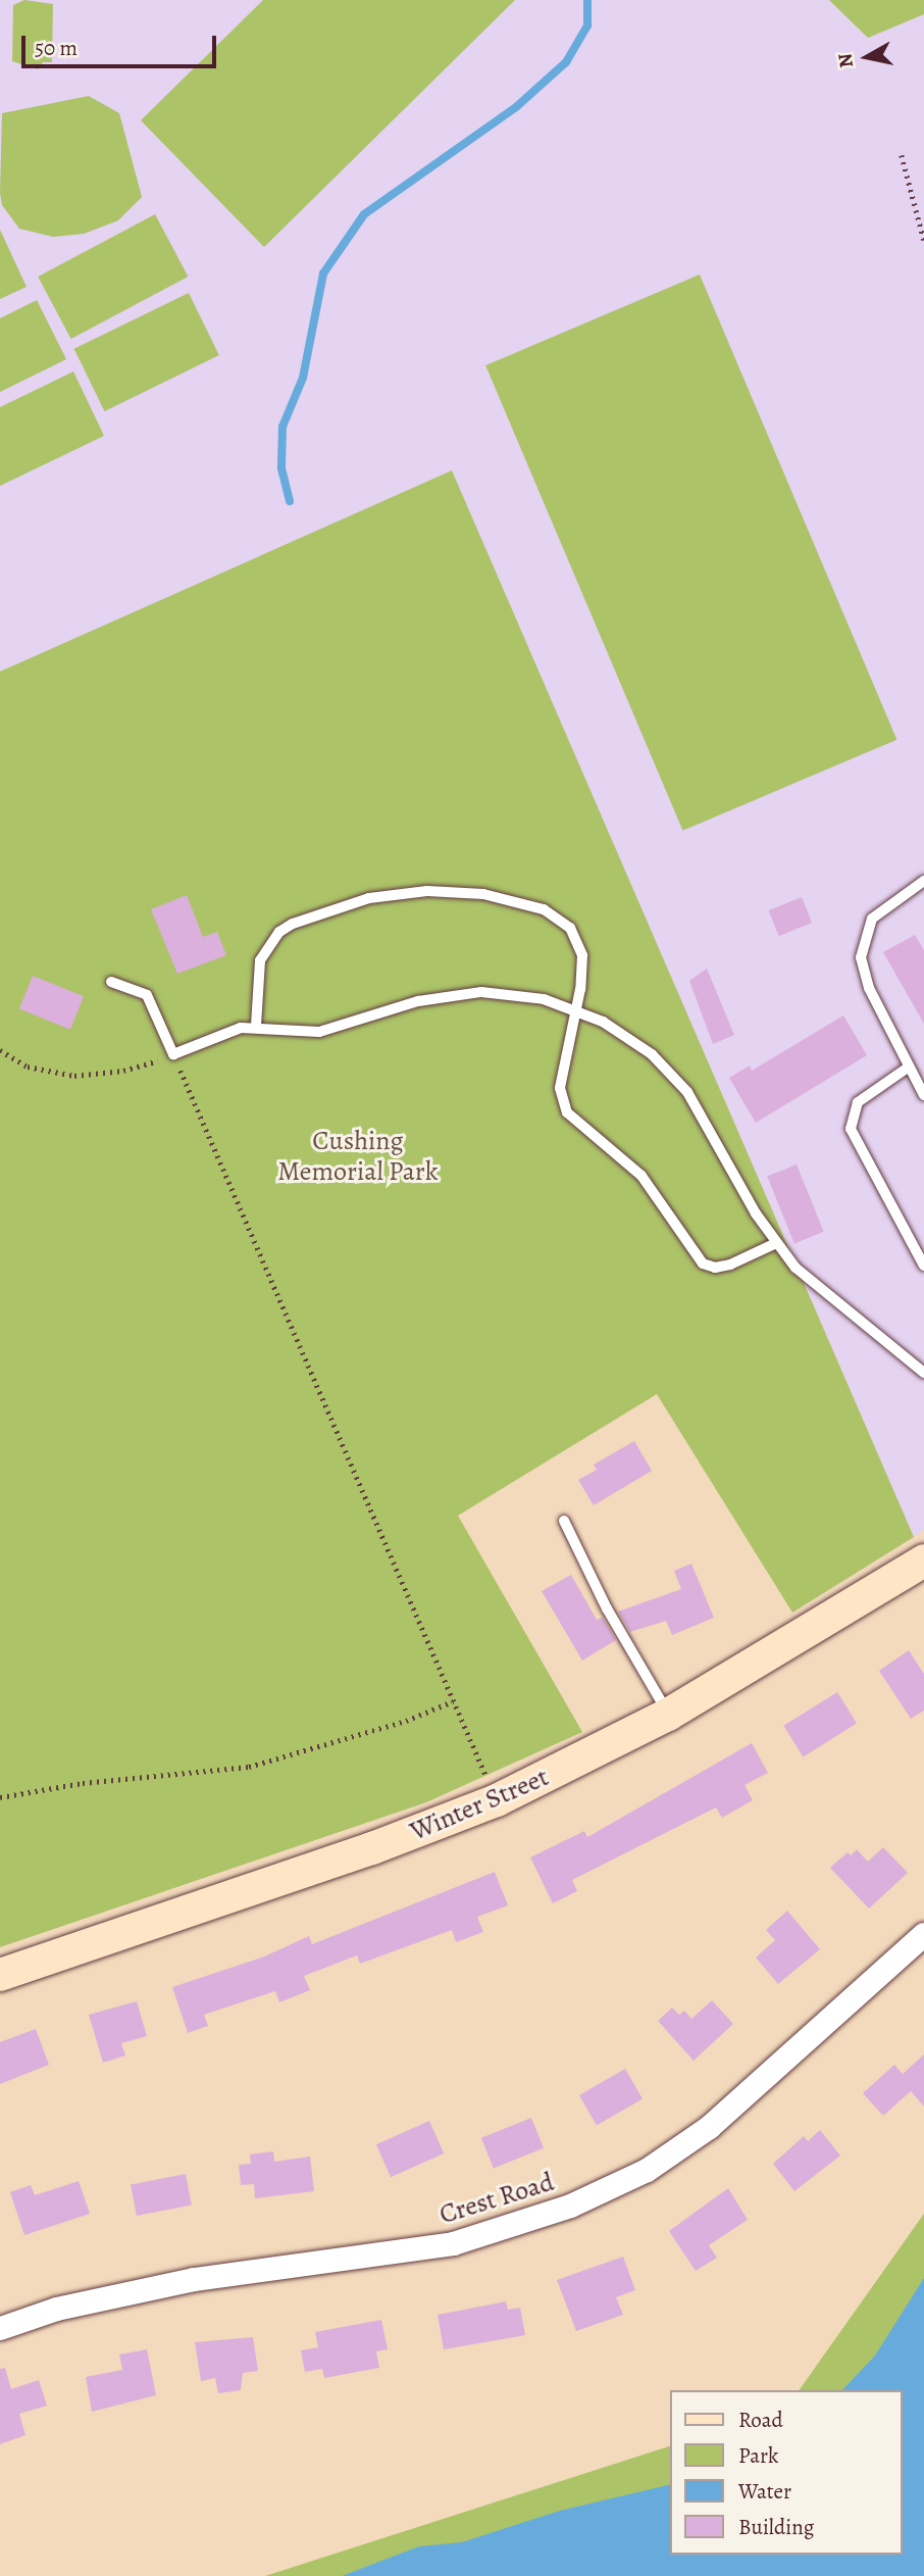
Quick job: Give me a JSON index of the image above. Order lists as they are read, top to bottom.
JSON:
{
  "streets": {
    "main road": ["Winter Street"],
    "street": ["Crest Road"]
  },
  "parks": ["Cushing Memorial Park"],
  "legend": [
    "Road",
    "Park",
    "Water",
    "Building"
  ],
  "scale_bar": "50 m",
  "north": "left"
}
